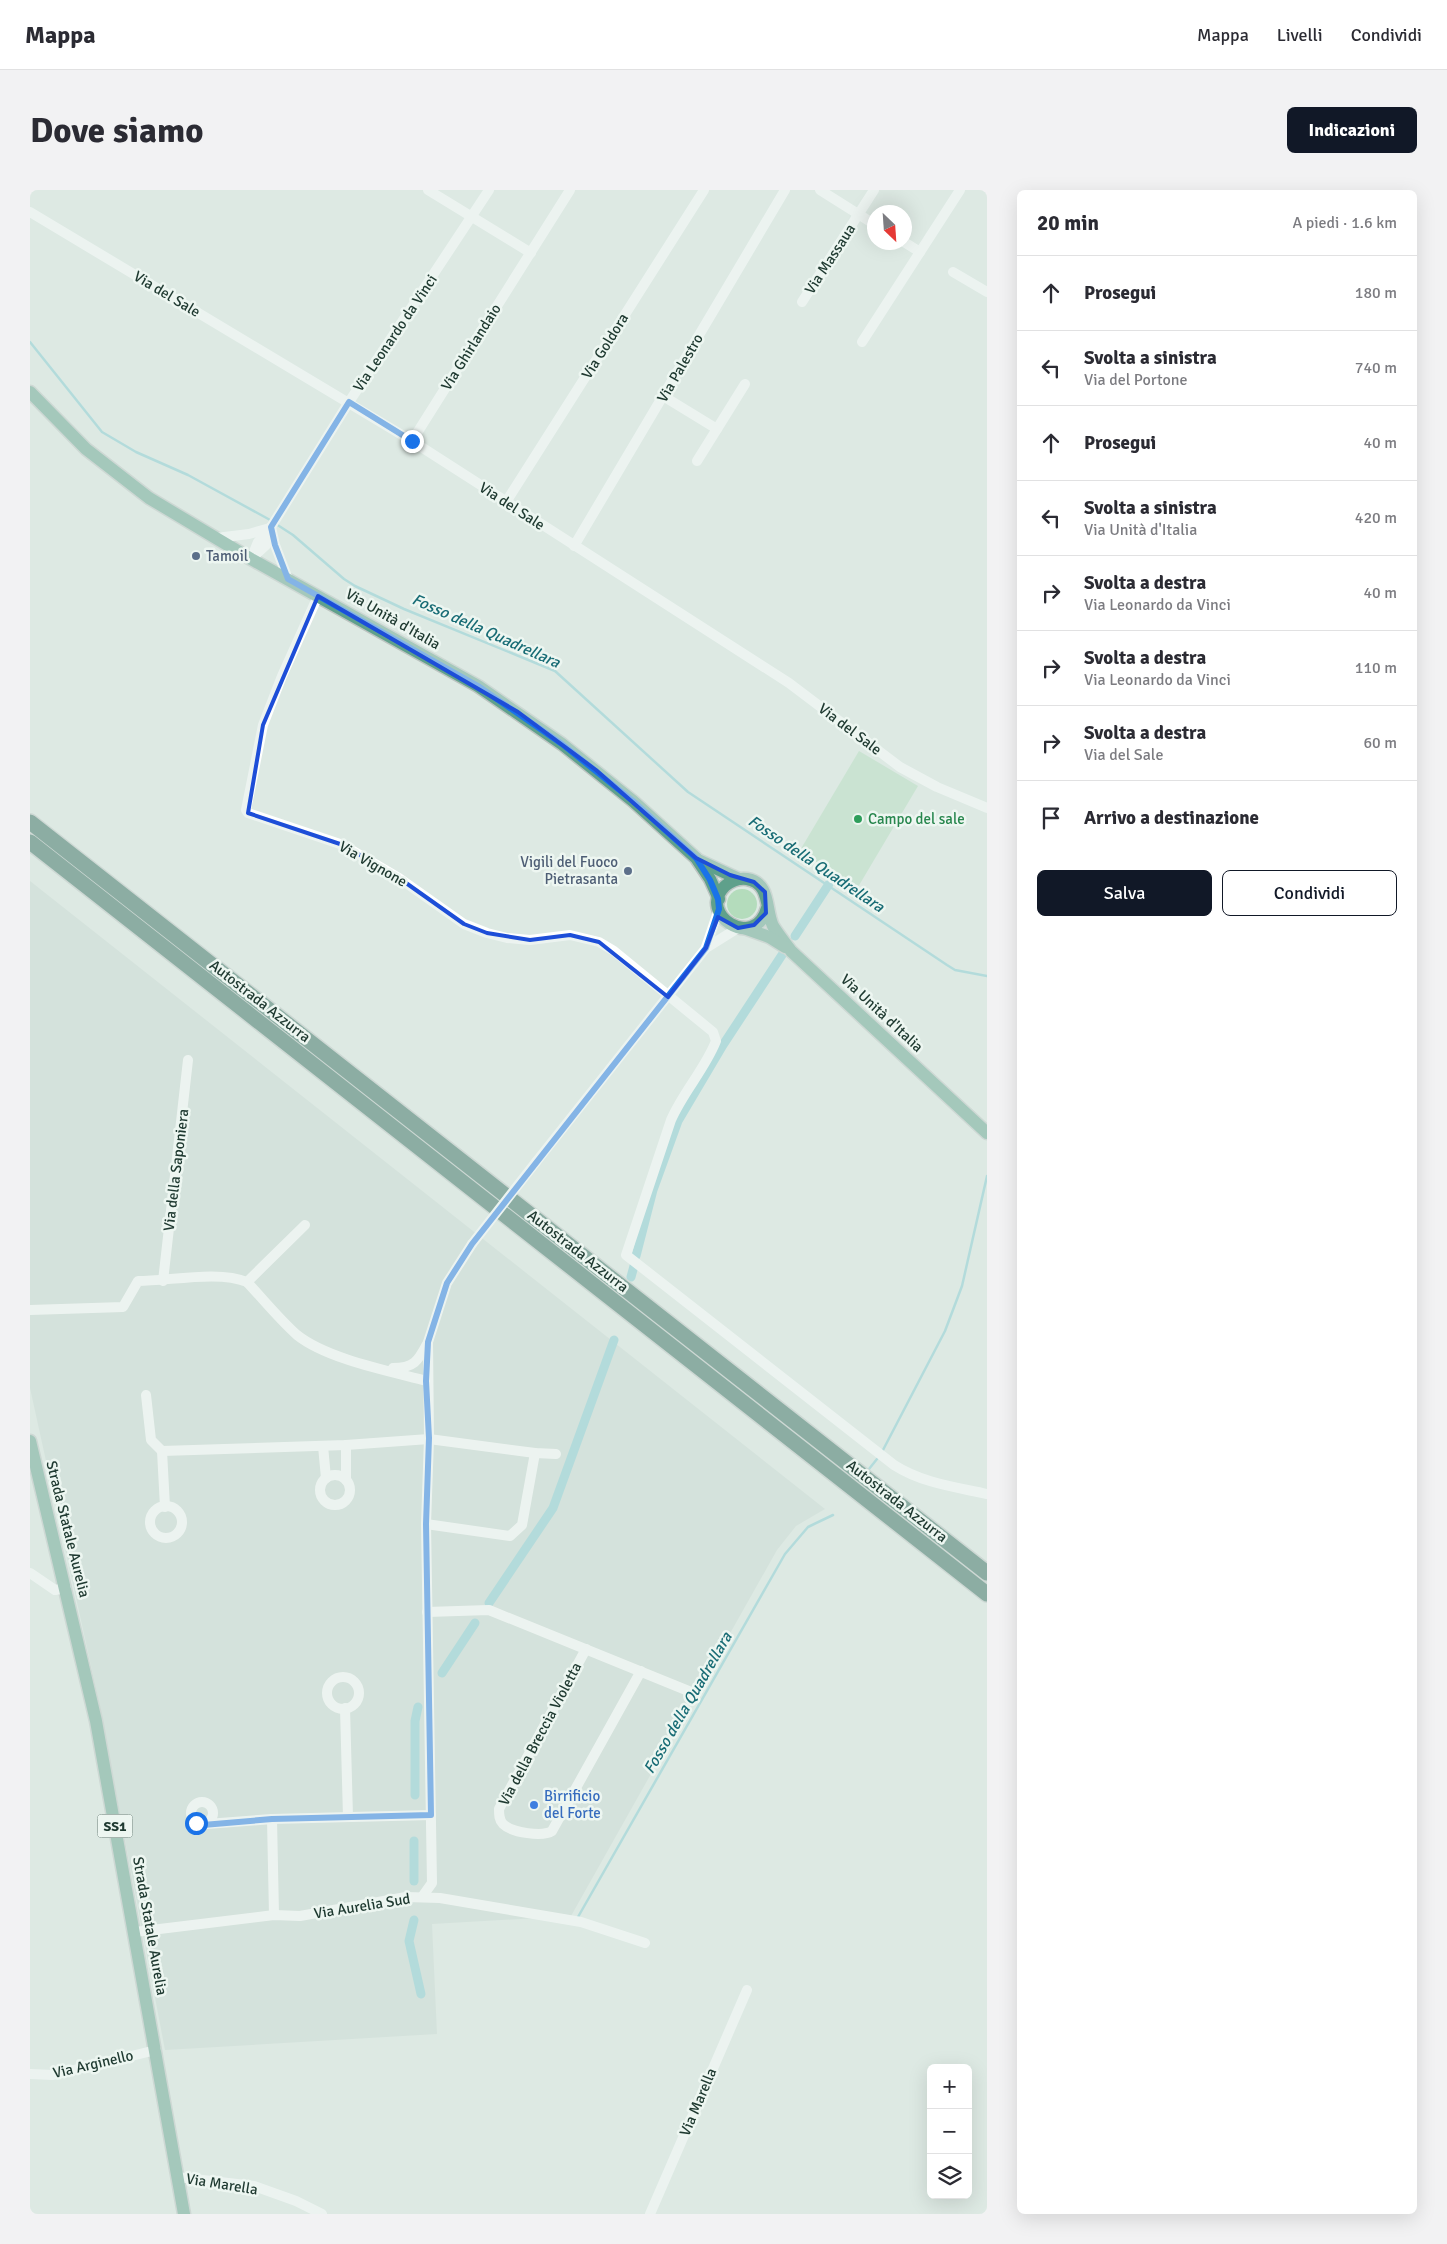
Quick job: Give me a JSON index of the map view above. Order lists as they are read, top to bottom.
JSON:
{
  "streets": {
    "highway": ["Autostrada Azzurra"],
    "main road": ["Via Unità d'Italia", "Strada Statale Aurelia", "SS1"],
    "street": [
      "Via Massaua",
      "Via del Sale",
      "Via Leonardo da Vinci",
      "Via Goldora",
      "Via Ghirlandaio",
      "Via Palestro",
      "Via Vignone",
      "Via della Saponiera",
      "Via della Breccia Violetta",
      "Via Aurelia Sud",
      "Via Arginello",
      "Via Marella"
    ]
  },
  "crossings": [
    ["Via del Sale", "Via Leonardo da Vinci"],
    ["Via del Sale", "Via Goldora"],
    ["Via del Sale", "Via Ghirlandaio"],
    ["Via del Sale", "Via Palestro"],
    ["Via Leonardo da Vinci", "Via Unità d'Italia"],
    ["Via Unità d'Italia", "Via Vignone"],
    ["Strada Statale Aurelia", "Via Aurelia Sud"],
    ["Strada Statale Aurelia", "Via Arginello"],
    ["Strada Statale Aurelia", "Via Marella"]
  ],
  "water": ["Fosso della Quadrellara"],
  "places": [
    "Tamoil",
    "Campo del sale",
    "Vigili del Fuoco Pietrasanta",
    "Birrificio del Forte"
  ],
  "north": "bottom right",
  "page": {
    "header": "Mappa",
    "nav": ["Mappa", "Livelli", "Condividi"],
    "buttons": [
      "Indicazioni",
      ["Salva", "Condividi"]
    ],
    "title": "Dove siamo",
    "heading": ["20 min", "A piedi · 1.6 km"],
    "list": [
      ["Prosegui", "180 m"],
      ["Svolta a sinistra", "Via del Portone", "740 m"],
      ["Prosegui", "40 m"],
      ["Svolta a sinistra", "Via Unità d'Italia", "420 m"],
      ["Svolta a destra", "Via Leonardo da Vinci", "40 m"],
      ["Svolta a destra", "Via Leonardo da Vinci", "110 m"],
      ["Svolta a destra", "Via del Sale", "60 m"],
      "Arrivo a destinazione"
    ],
    "map_buttons": ["+", "−"]
  }
}
